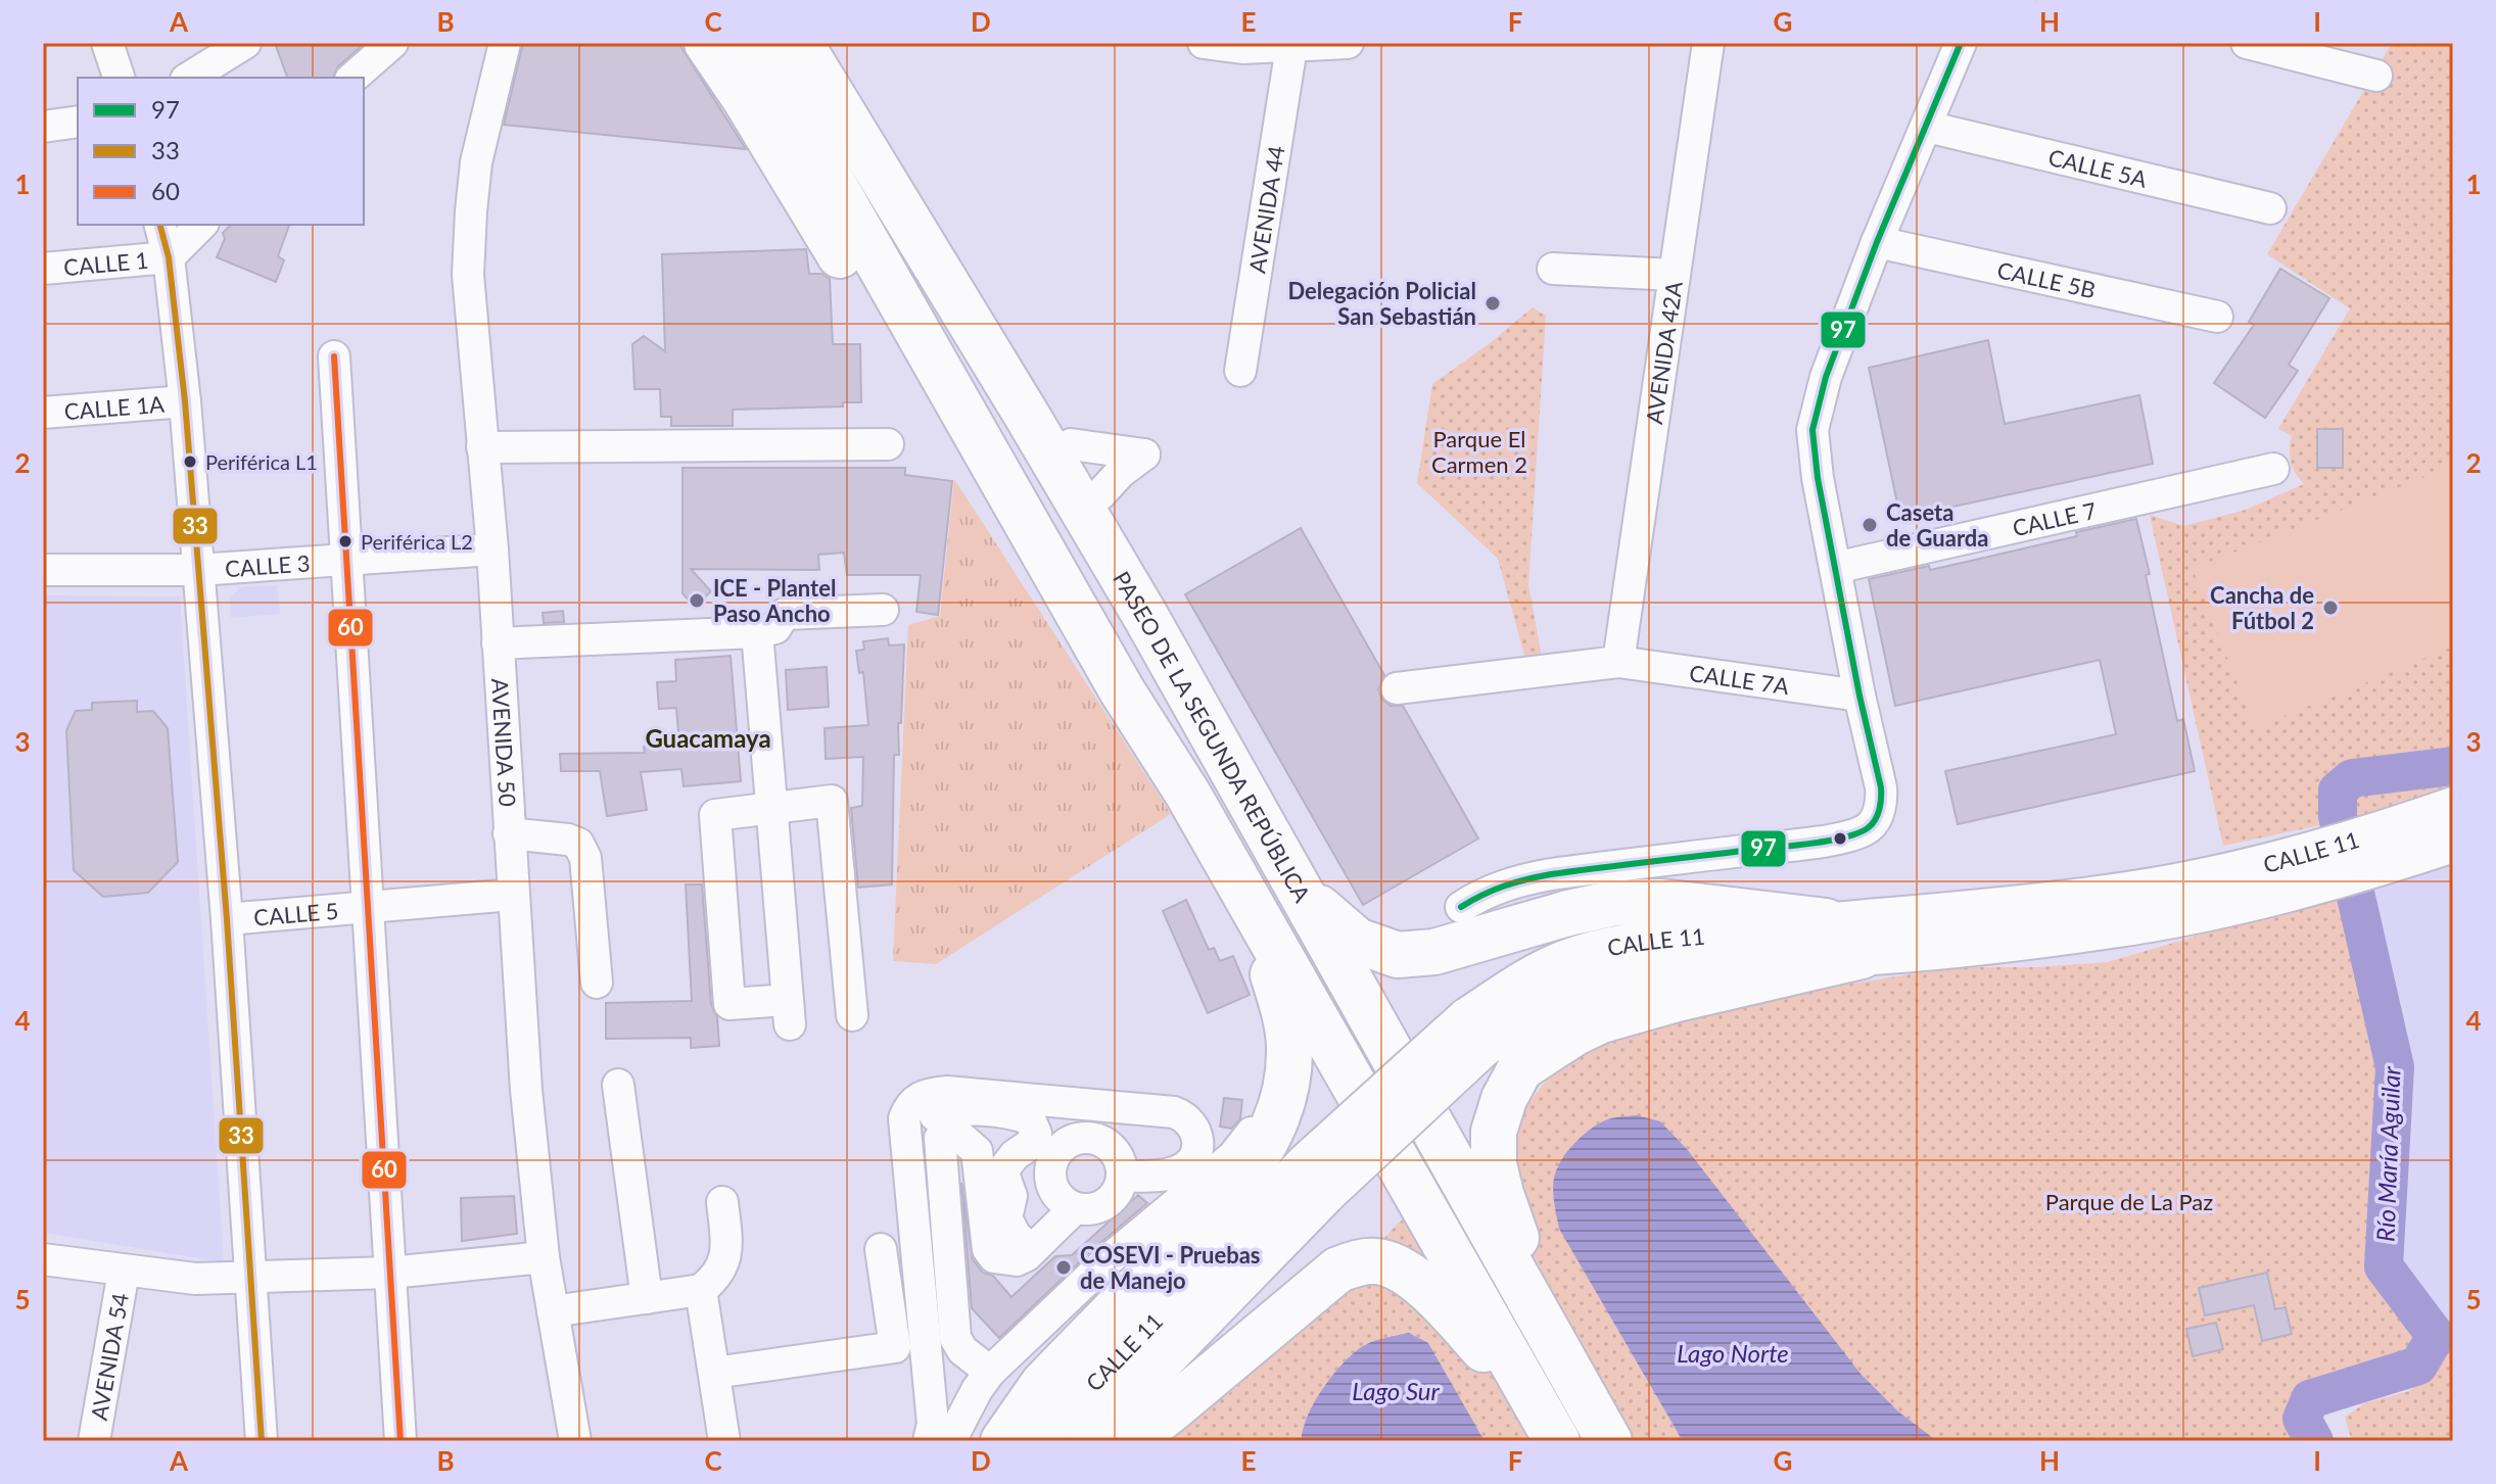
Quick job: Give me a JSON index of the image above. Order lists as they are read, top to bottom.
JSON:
{
  "streets": {
    "highway": ["PASEO DE LA SEGUNDA REPÚBLICA"],
    "main road": ["CALLE 11"],
    "street": [
      "CALLE 5A",
      "AVENIDA 44",
      "CALLE 1",
      "CALLE 5B",
      "AVENIDA 42A",
      "CALLE 1A",
      "CALLE 7",
      "CALLE 3",
      "CALLE 7A",
      "AVENIDA 50",
      "CALLE 5",
      "AVENIDA 54"
    ]
  },
  "crossings": [
    ["AVENIDA 42A", "CALLE 7A"],
    ["CALLE 3", "AVENIDA 50"],
    ["AVENIDA 50", "CALLE 5"]
  ],
  "districts": ["Guacamaya"],
  "water": ["Río María Aguilar", "Lago Norte", "Lago Sur"],
  "parks": ["Parque El Carmen 2", "Parque de La Paz"],
  "places": [
    "Delegación Policial San Sebastián",
    "Periférica L1",
    "Caseta de Guarda",
    "Periférica L2",
    "ICE - Plantel Paso Ancho",
    "Cancha de Fútbol 2",
    "COSEVI - Pruebas de Manejo"
  ],
  "lines": ["transit line 97", "transit line 33", "transit line 60"],
  "legend": ["97", "33", "60"],
  "grid": {
    "columns": [
      "A",
      "B",
      "C",
      "D",
      "E",
      "F",
      "G",
      "H",
      "I"
    ],
    "rows": [
      "1",
      "2",
      "3",
      "4",
      "5"
    ]
  }
}
